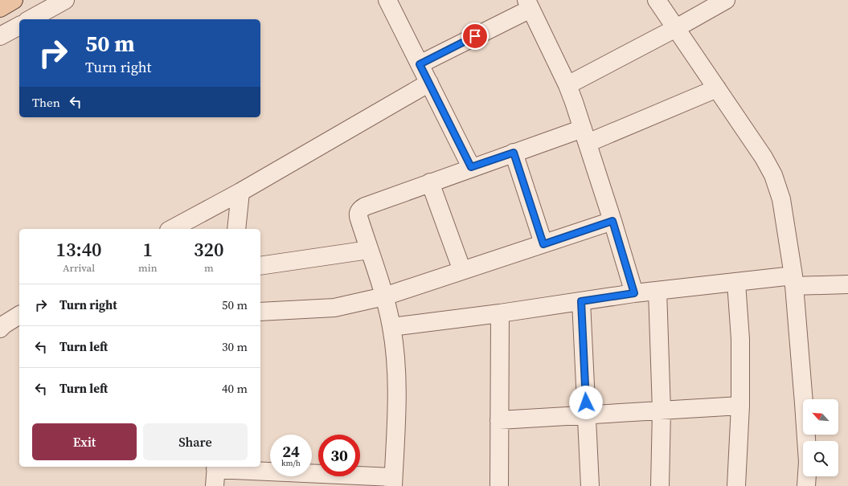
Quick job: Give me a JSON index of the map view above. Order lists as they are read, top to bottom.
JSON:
{
  "north": "top left",
  "page": {
    "turn": ["50 m", "Turn right"],
    "then": "Then",
    "eta": [
      "13:40",
      "Arrival",
      "1",
      "min",
      "320",
      "m"
    ],
    "list": [
      {
        "name": "Turn right",
        "value": "50 m"
      },
      {
        "name": "Turn left",
        "value": "30 m"
      },
      {
        "name": "Turn left",
        "value": "40 m"
      }
    ],
    "buttons": ["Exit", "Share"],
    "speed": "24 km/h",
    "limit": "30"
  }
}
